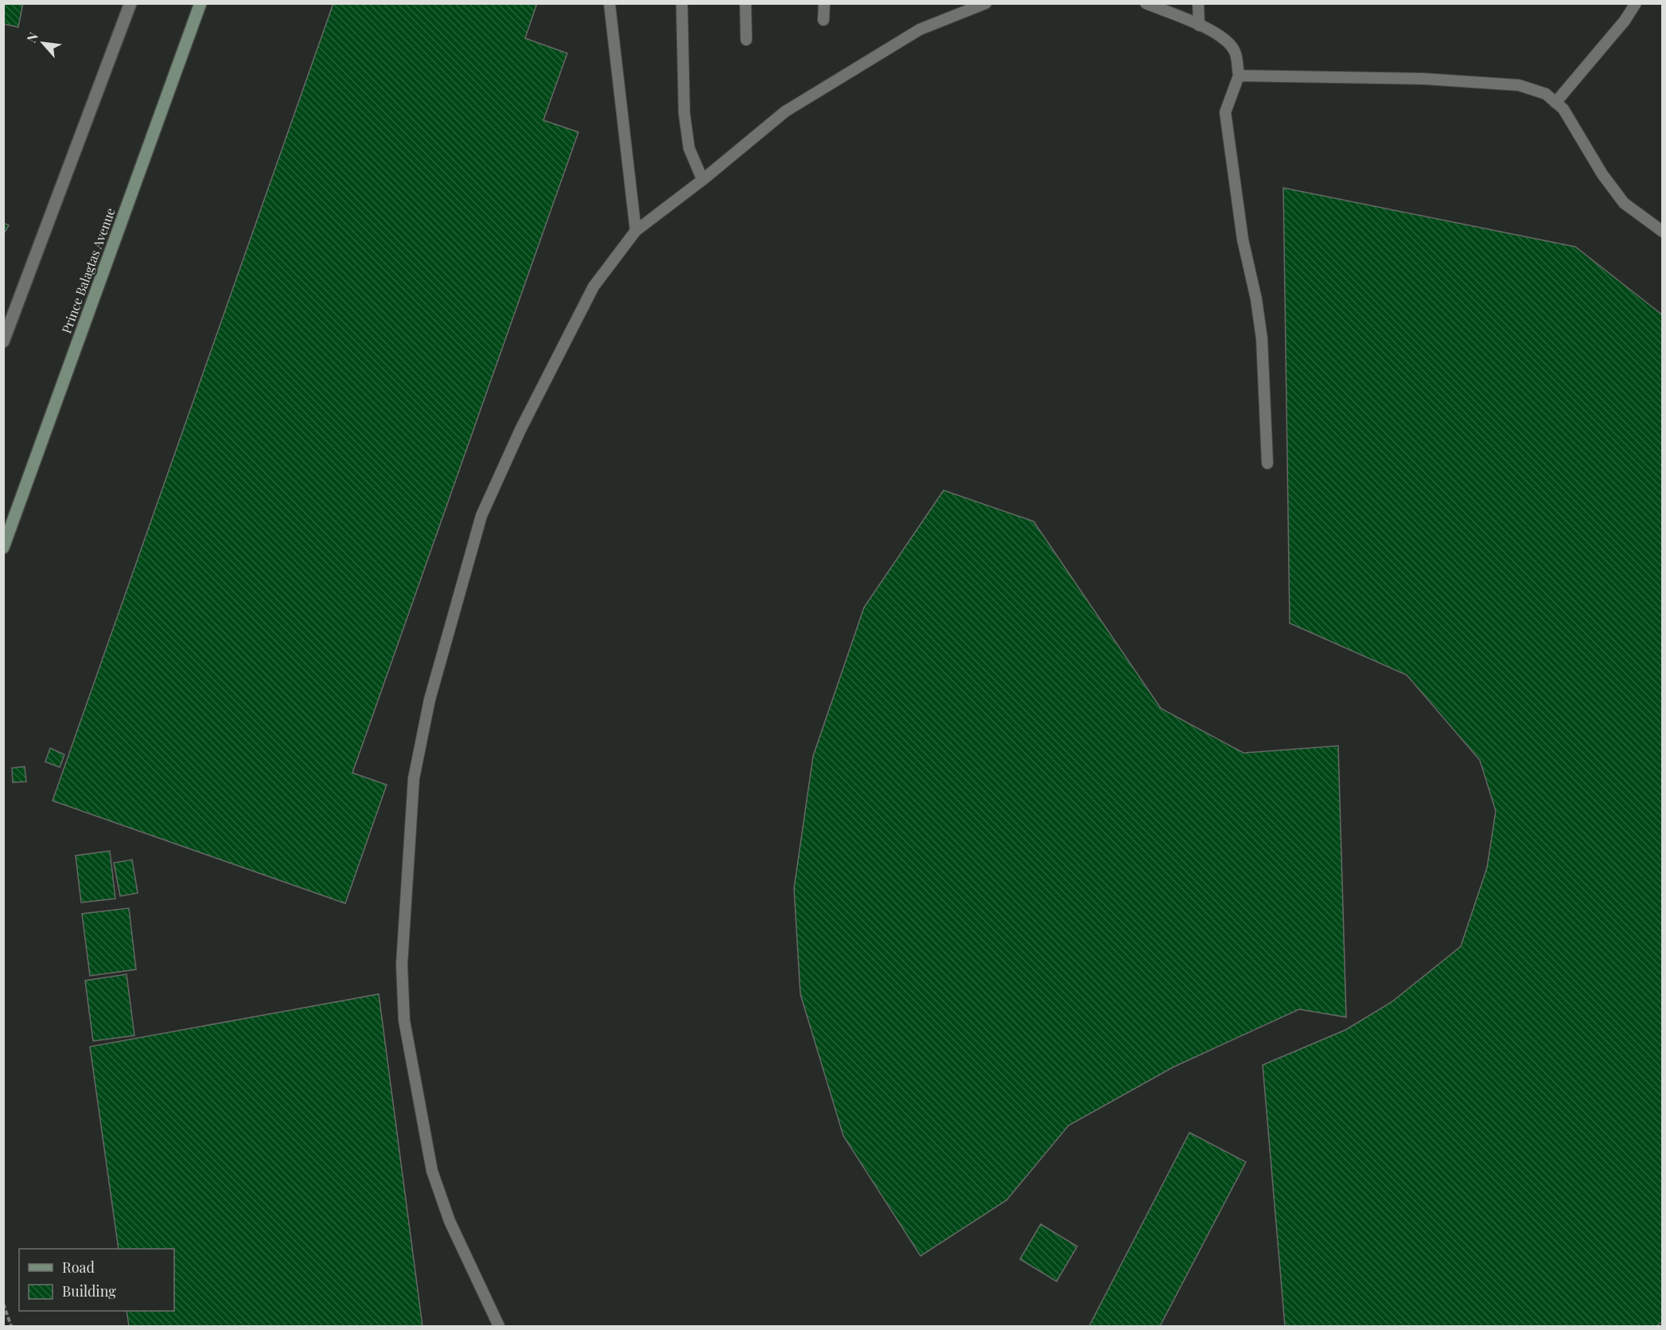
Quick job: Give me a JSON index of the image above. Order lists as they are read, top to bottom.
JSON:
{
  "streets": {
    "main road": ["Prince Balagtas Avenue"]
  },
  "legend": ["Road", "Building"],
  "north": "top left"
}
